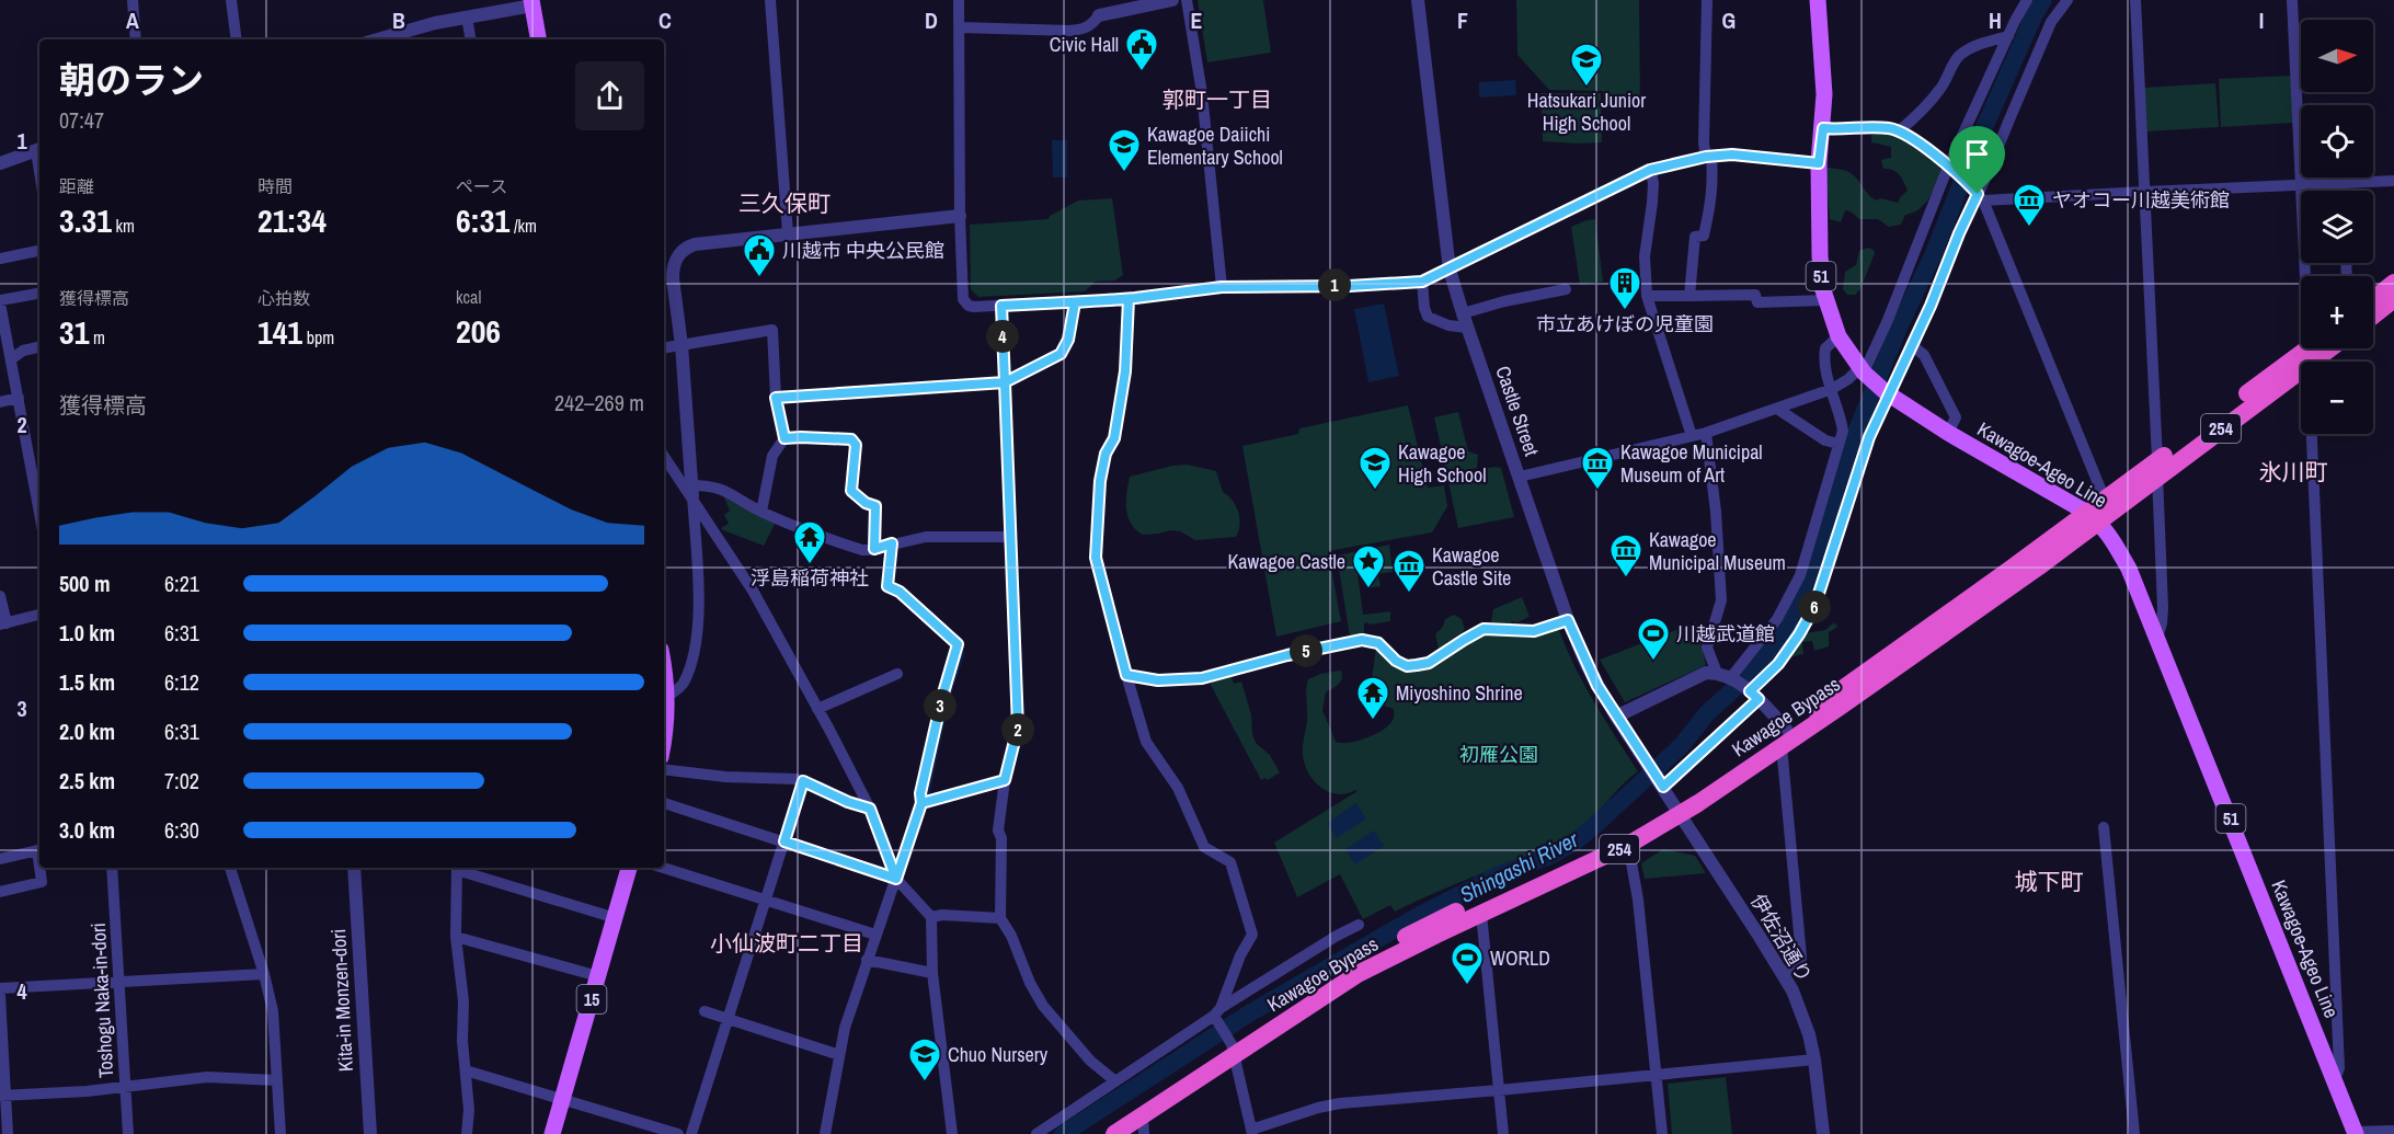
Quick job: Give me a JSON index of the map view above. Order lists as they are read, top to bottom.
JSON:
{
  "streets": {
    "highway": ["254", "Kawagoe Bypass"],
    "main road": ["51", "Kawagoe-Ageo Line", "15"],
    "street": [
      "Castle Street",
      "伊佐沼通り",
      "Toshogu Naka-in-dori",
      "Kita-in Monzen-dori"
    ]
  },
  "crossings": [
    ["Castle Street", "Kawagoe Bypass"],
    ["Castle Street", "伊佐沼通り"],
    ["Kawagoe-Ageo Line", "Kawagoe Bypass"],
    ["Kawagoe Bypass", "伊佐沼通り"]
  ],
  "districts": [
    "郭町一丁目",
    "三久保町",
    "氷川町",
    "城下町",
    "小仙波町二丁目"
  ],
  "water": ["Shingashi River"],
  "parks": ["初雁公園"],
  "places": {
    "public building": ["Civic Hall", "川越市 中央公民館"],
    "school or university": [
      "Hatsukari Junior High School",
      "Kawagoe Daiichi Elementary School",
      "Kawagoe High School",
      "Chuo Nursery"
    ],
    "museum": [
      "ヤオコー川越美術館",
      "Kawagoe Municipal Museum of Art",
      "Kawagoe Municipal Museum",
      "Kawagoe Castle Site"
    ],
    "building": ["市立あけぼの児童園"],
    "temple": ["浮島稲荷神社", "Miyoshino Shrine"],
    "place": ["Kawagoe Castle"],
    "sports": ["川越武道館", "WORLD"]
  },
  "north": "right",
  "page": {
    "map_buttons": ["+", "−"],
    "heading": ["朝のラン", "07:47"],
    "stats": [
      ["距離", "3.31 km"],
      ["時間", "21:34"],
      ["ペース", "6:31 /km"],
      ["獲得標高", "31 m"],
      ["心拍数", "141 bpm"],
      ["kcal", "206"]
    ],
    "pins": [
      "1",
      "4",
      "6",
      "5",
      "3",
      "2"
    ],
    "chart": ["獲得標高", "242–269 m"],
    "list": [
      {
        "name": "500 m",
        "note": "6:21"
      },
      {
        "name": "1.0 km",
        "note": "6:31"
      },
      {
        "name": "1.5 km",
        "note": "6:12"
      },
      {
        "name": "2.0 km",
        "note": "6:31"
      },
      {
        "name": "2.5 km",
        "note": "7:02"
      },
      {
        "name": "3.0 km",
        "note": "6:30"
      }
    ]
  },
  "grid": {
    "columns": [
      "A",
      "B",
      "C",
      "D",
      "E",
      "F",
      "G",
      "H",
      "I"
    ],
    "rows": [
      "1",
      "2",
      "3",
      "4"
    ]
  }
}
